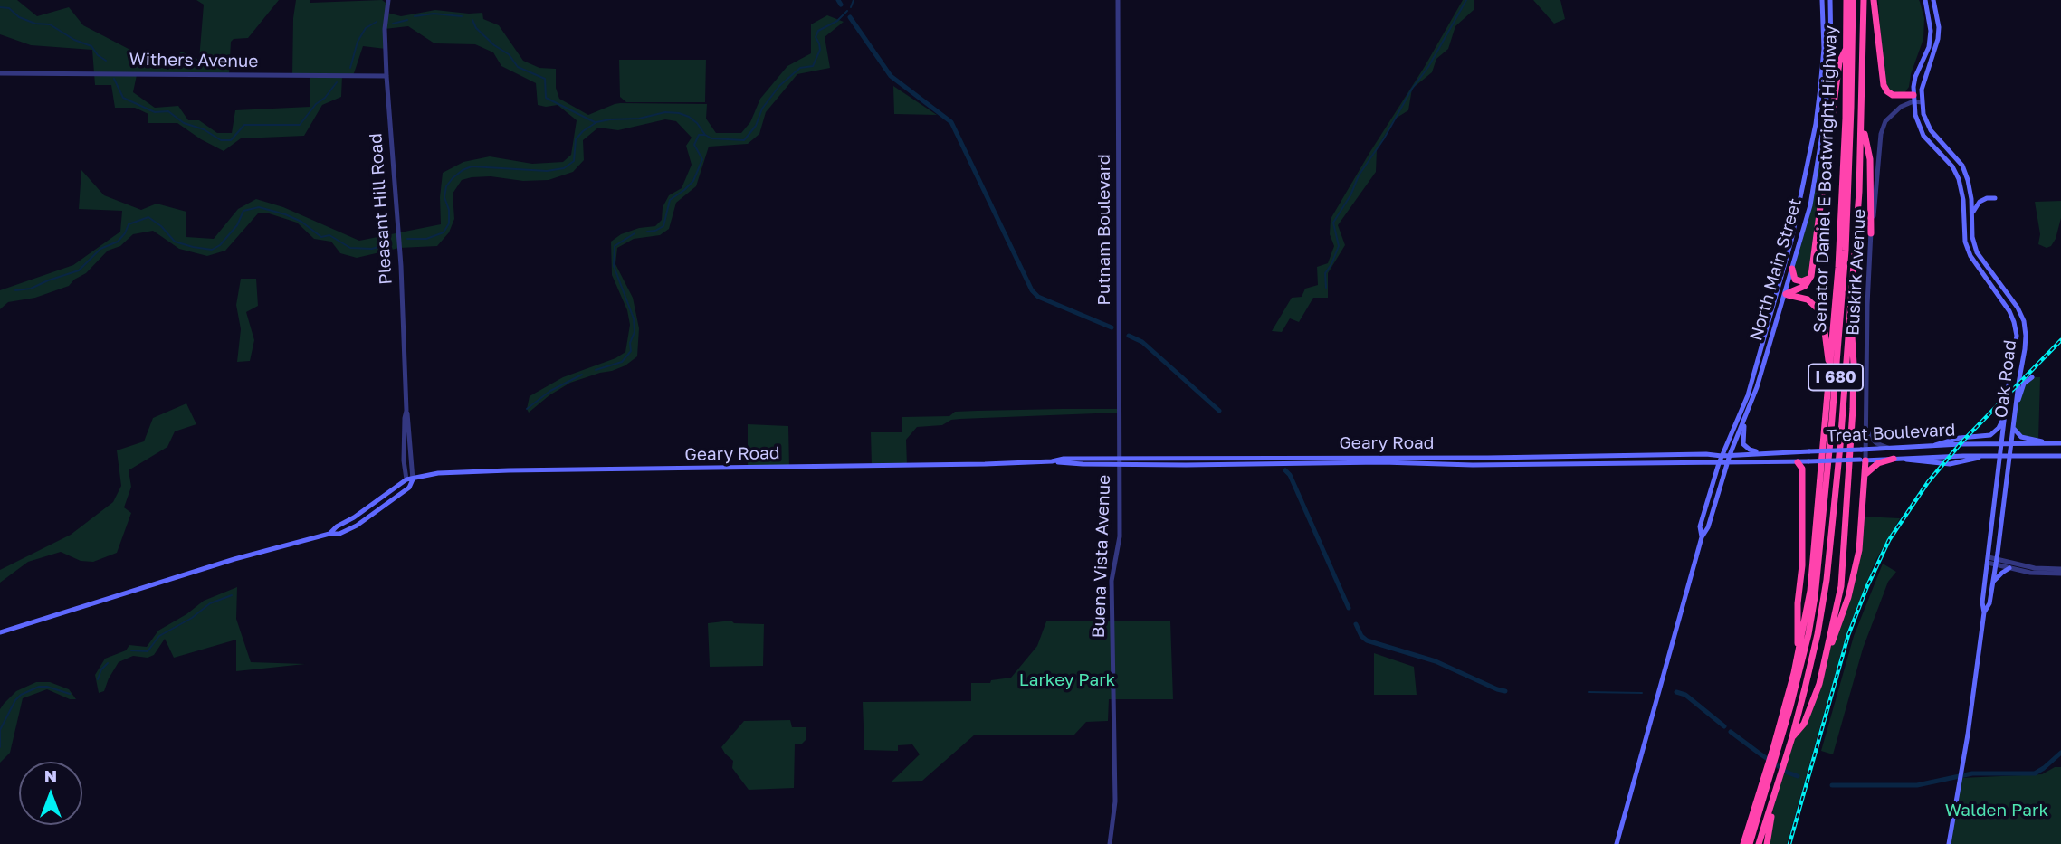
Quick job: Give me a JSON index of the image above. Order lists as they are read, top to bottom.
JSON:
{
  "streets": {
    "highway": ["Senator Daniel E Boatwright Highway", "I 680"],
    "main road": [
      "North Main Street",
      "Oak Road",
      "Treat Boulevard",
      "Geary Road"
    ],
    "street": [
      "Withers Avenue",
      "Pleasant Hill Road",
      "Putnam Boulevard",
      "Buskirk Avenue",
      "Buena Vista Avenue"
    ]
  },
  "crossings": [
    ["Withers Avenue", "Pleasant Hill Road"],
    ["Senator Daniel E Boatwright Highway", "I 680"],
    ["Pleasant Hill Road", "Geary Road"],
    ["Putnam Boulevard", "Geary Road"],
    ["Putnam Boulevard", "Buena Vista Avenue"],
    ["North Main Street", "Treat Boulevard"],
    ["North Main Street", "Geary Road"],
    ["Buskirk Avenue", "Oak Road"],
    ["Buskirk Avenue", "Treat Boulevard"],
    ["Oak Road", "Treat Boulevard"],
    ["Treat Boulevard", "Geary Road"],
    ["Geary Road", "Buena Vista Avenue"]
  ],
  "parks": ["Larkey Park", "Walden Park"],
  "north": "top"
}
